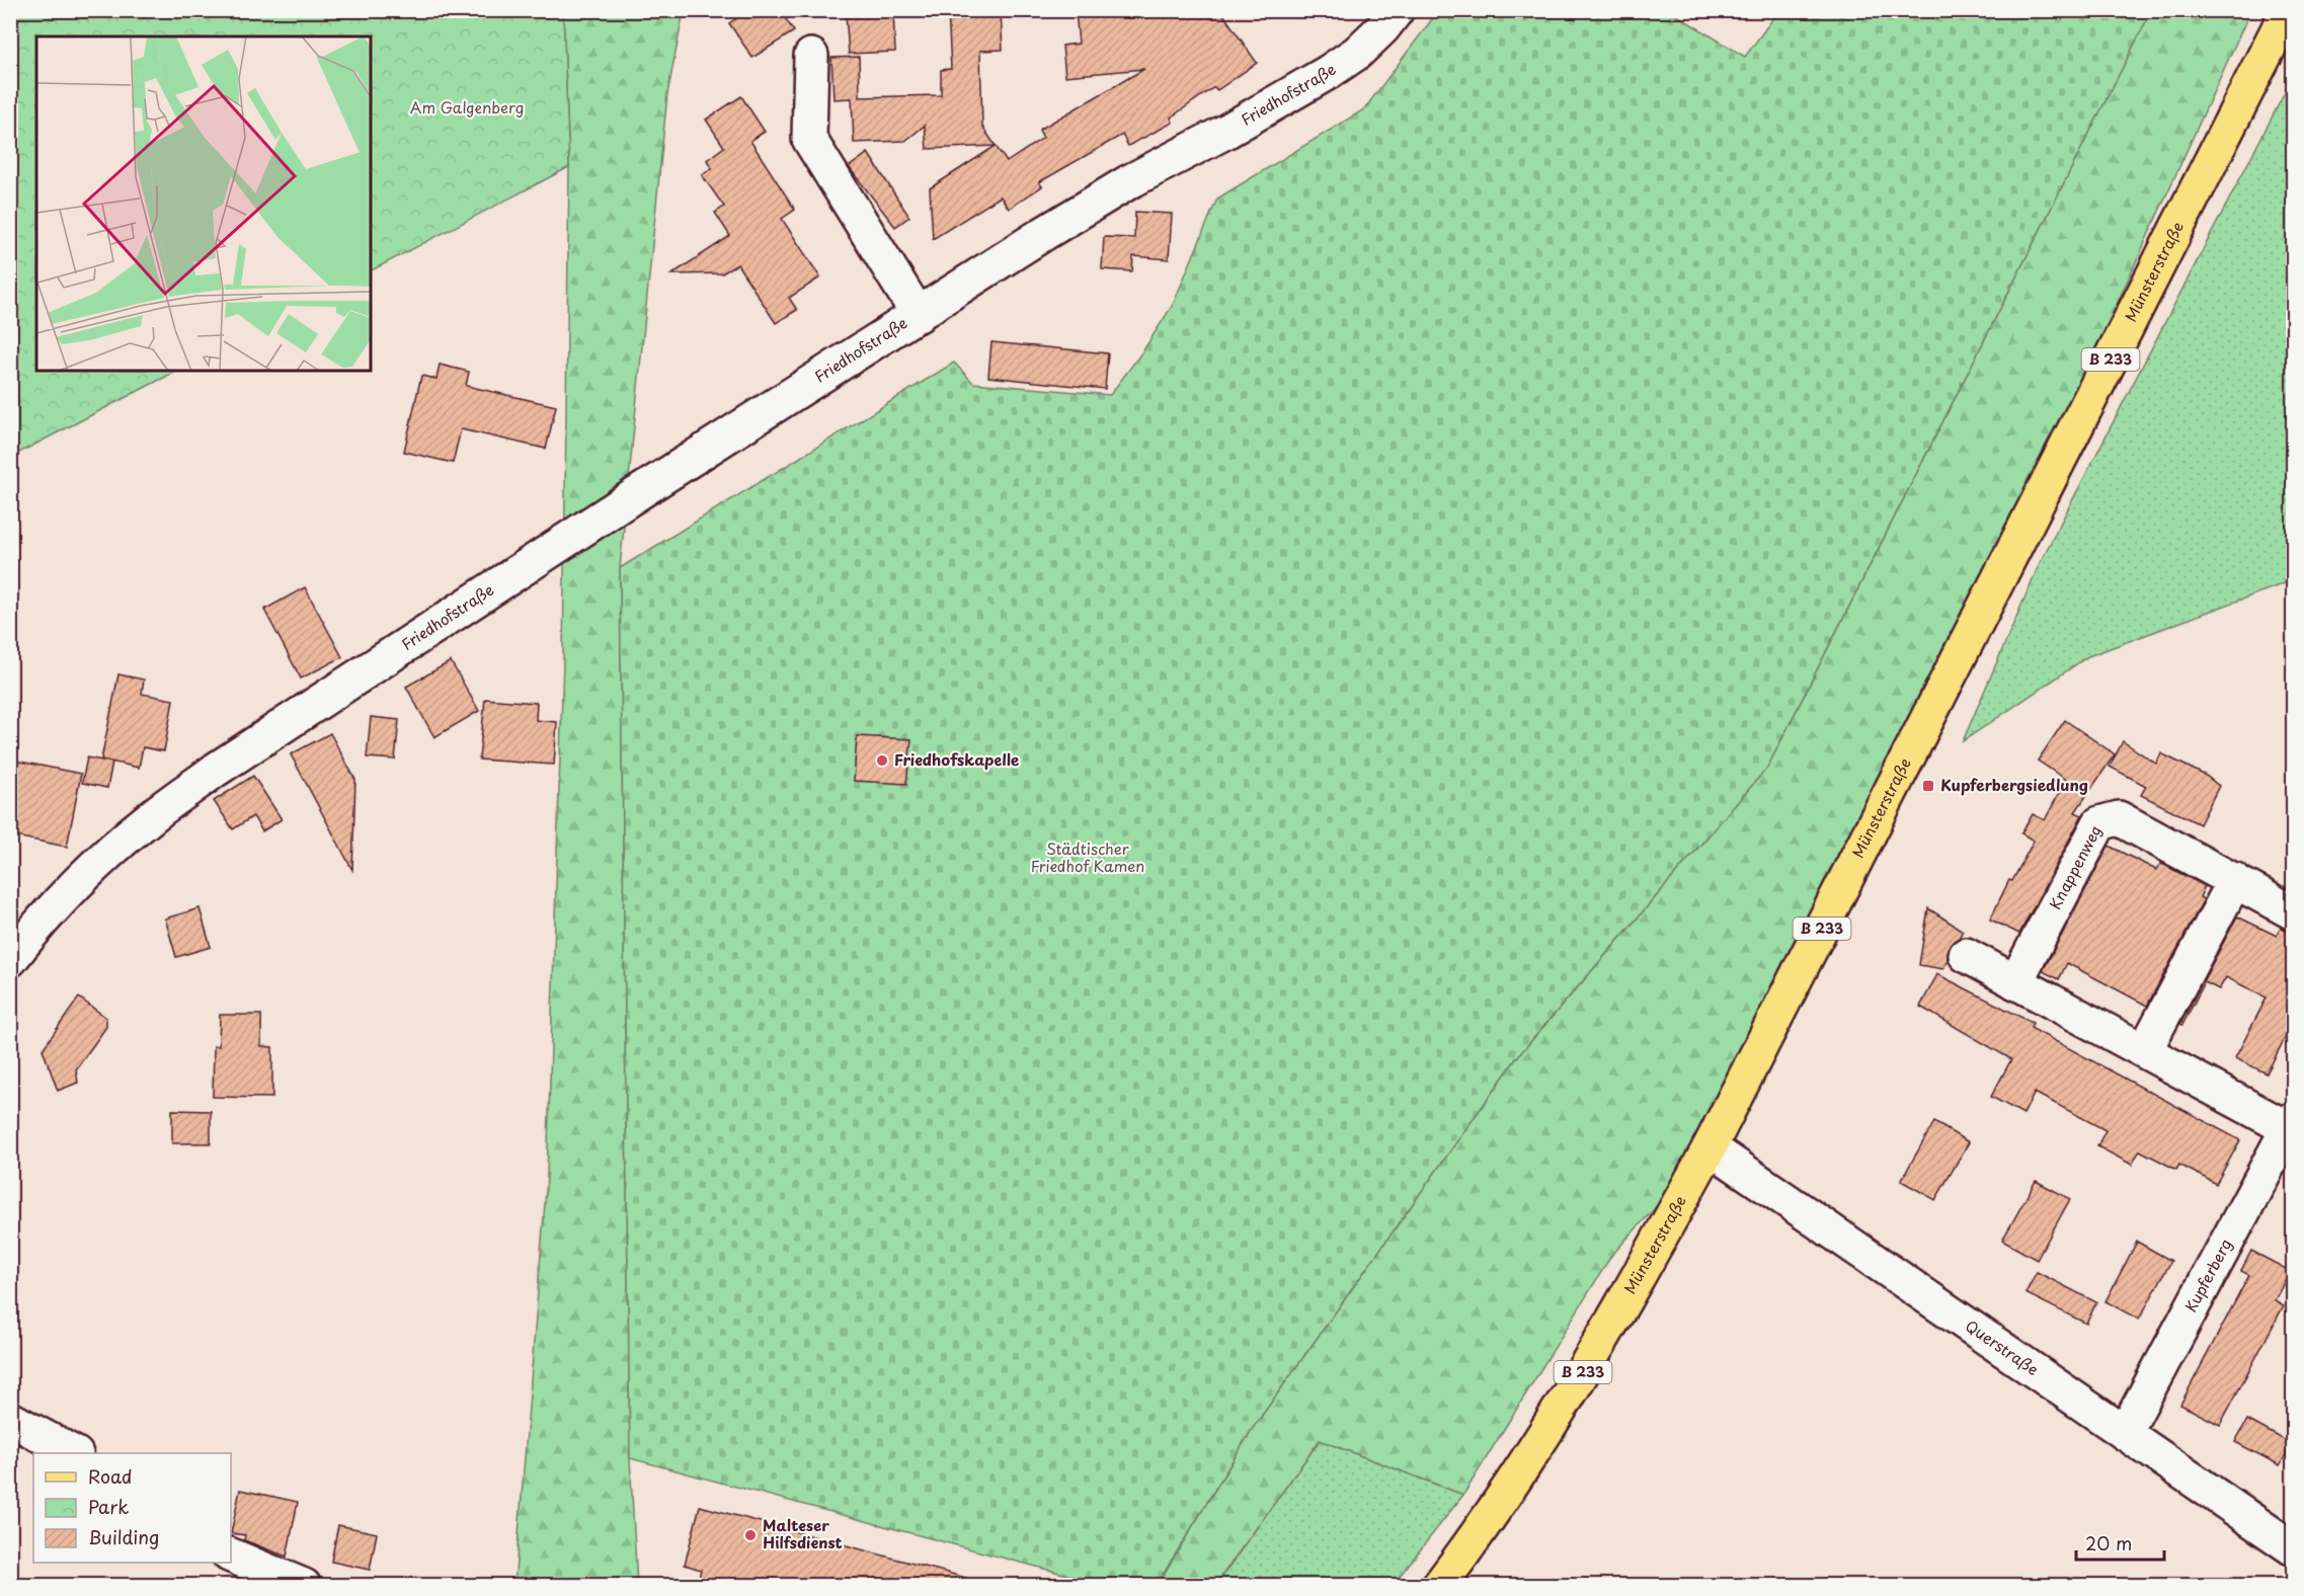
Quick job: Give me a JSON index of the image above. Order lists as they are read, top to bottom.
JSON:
{
  "streets": {
    "main road": ["Münsterstraße", "B 233"],
    "street": [
      "Friedhofstraße",
      "Knappenweg",
      "Kupferberg",
      "Querstraße"
    ]
  },
  "crossings": [
    ["Münsterstraße", "Querstraße"],
    ["Kupferberg", "Querstraße"]
  ],
  "parks": ["Am Galgenberg", "Städtischer Friedhof Kamen"],
  "places": {
    "other": ["Friedhofskapelle", "Malteser Hilfsdienst"],
    "transit": ["Kupferbergsiedlung"]
  },
  "legend": ["Road", "Park", "Building"],
  "scale_bar": "20 m"
}
